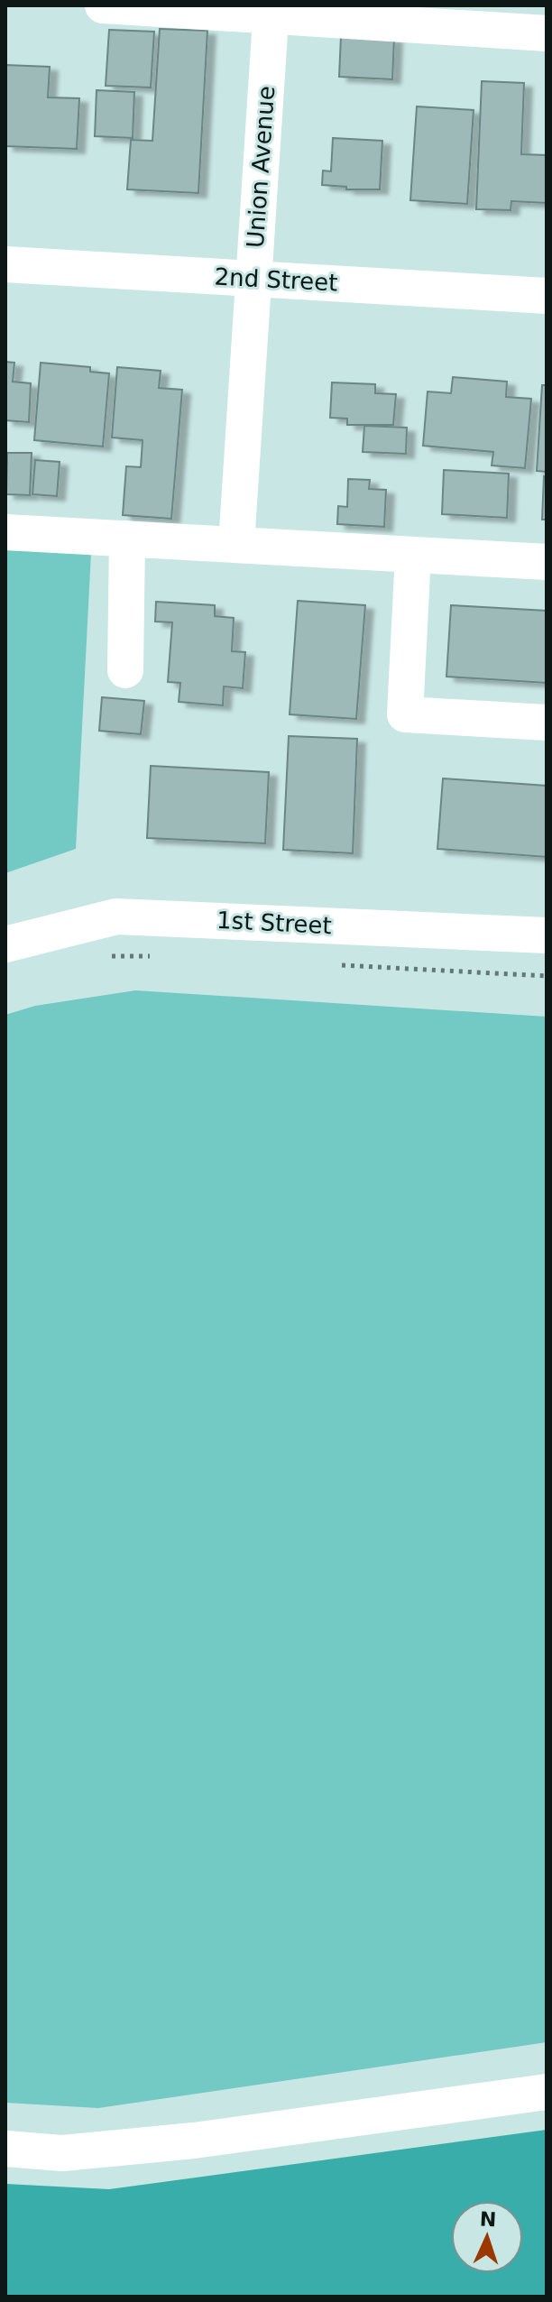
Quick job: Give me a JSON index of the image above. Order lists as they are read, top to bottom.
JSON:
{
  "streets": {
    "street": ["Union Avenue", "2nd Street", "1st Street"]
  },
  "crossings": [
    ["Union Avenue", "2nd Street"]
  ],
  "north": "top"
}
